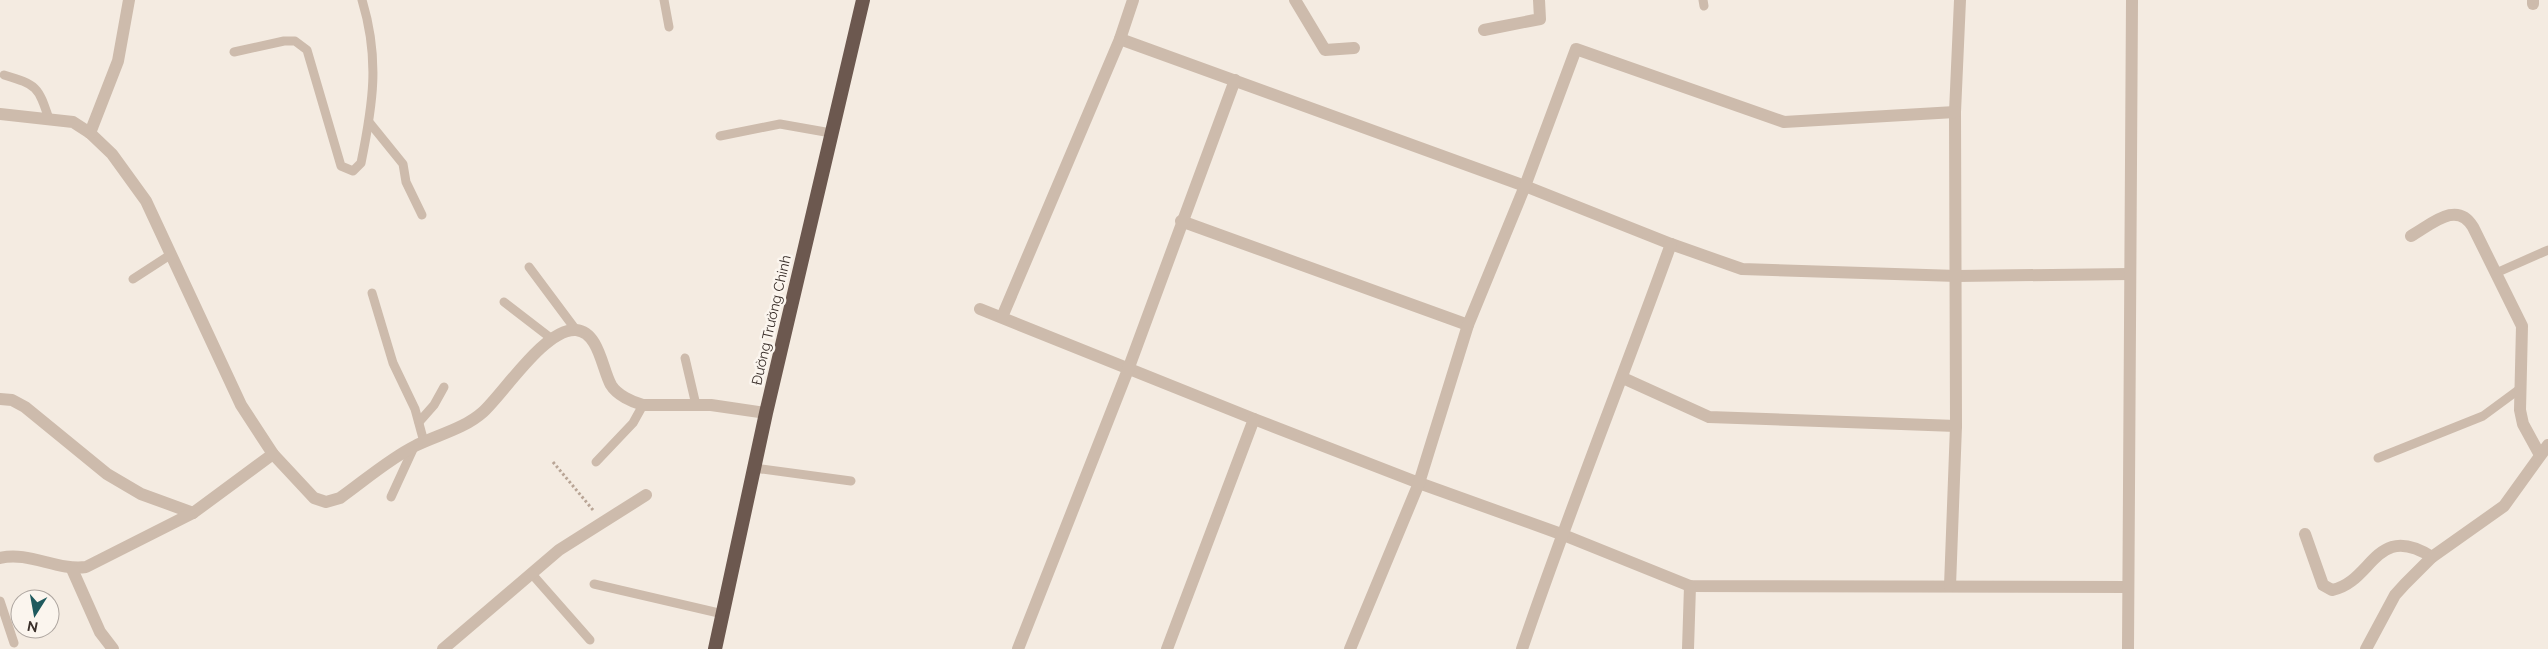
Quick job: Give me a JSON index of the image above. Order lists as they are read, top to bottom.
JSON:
{
  "streets": {
    "highway": ["Đường Trường Chinh"]
  },
  "north": "bottom"
}
